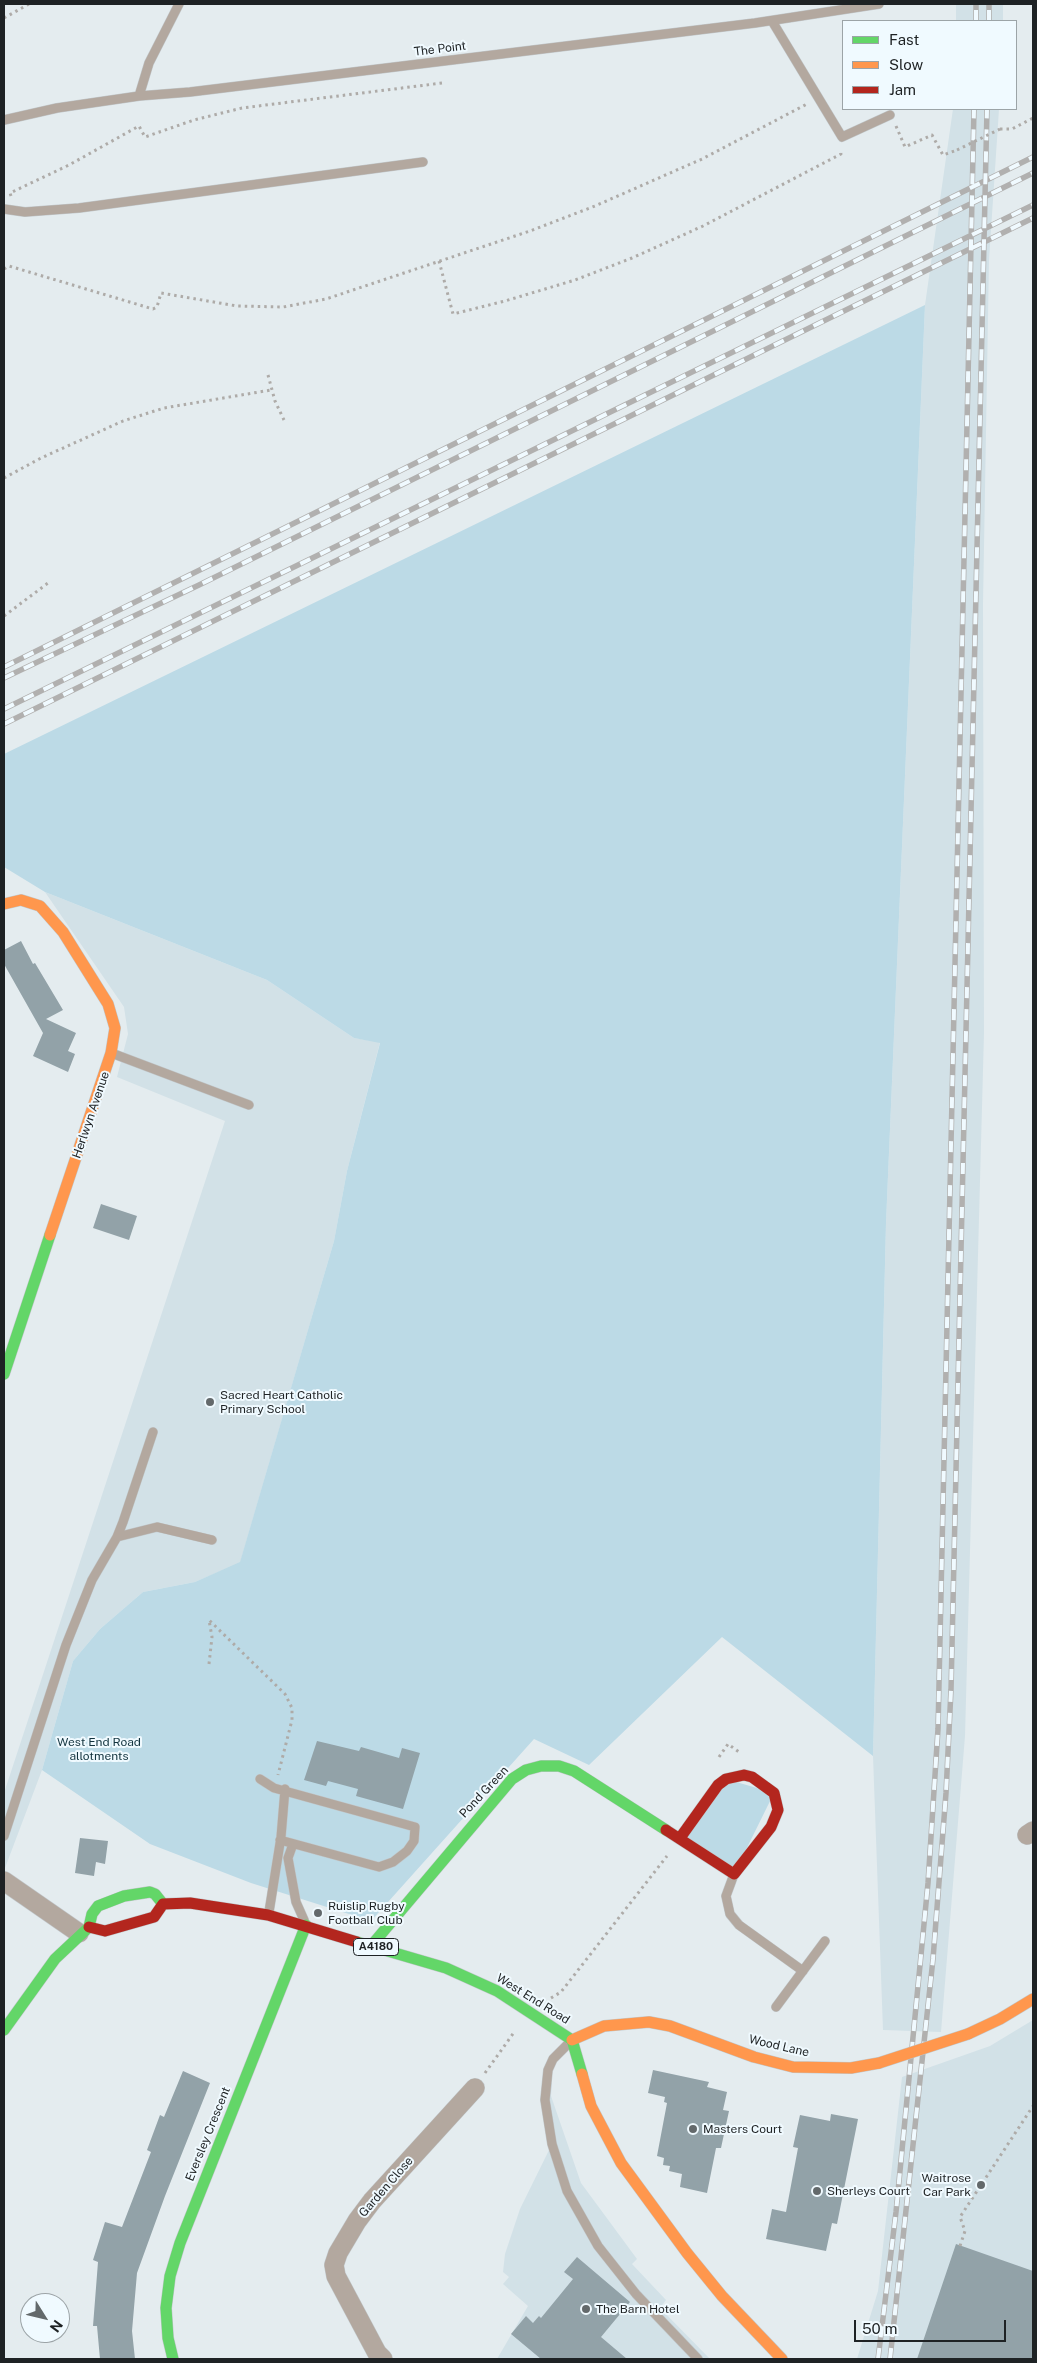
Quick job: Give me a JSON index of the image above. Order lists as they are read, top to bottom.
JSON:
{
  "streets": {
    "street": [
      "Herlwyn Avenue",
      "Pond Green",
      "A4180",
      "West End Road",
      "Wood Lane",
      "Eversley Crescent",
      "Garden Close"
    ],
    "lane": ["The Point"]
  },
  "crossings": [
    ["Pond Green", "West End Road"],
    ["West End Road", "Wood Lane"],
    ["West End Road", "Eversley Crescent"]
  ],
  "parks": ["West End Road allotments"],
  "places": [
    "Sacred Heart Catholic Primary School",
    "Ruislip Rugby Football Club",
    "Masters Court",
    "Waitrose Car Park",
    "Sherleys Court",
    "The Barn Hotel"
  ],
  "legend": ["Fast", "Slow", "Jam"],
  "scale_bar": "50 m",
  "north": "bottom right"
}
